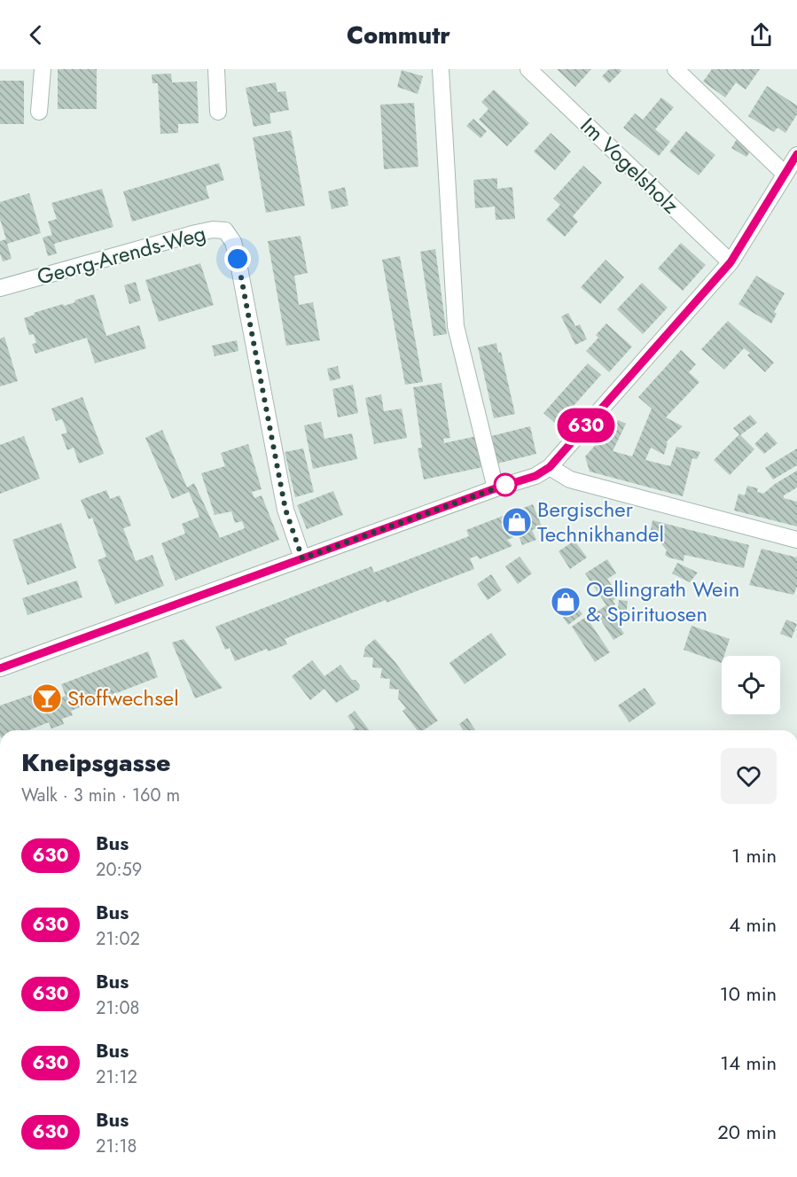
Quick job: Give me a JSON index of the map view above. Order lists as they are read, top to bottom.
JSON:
{
  "streets": {
    "street": ["Im Vogelsholz", "Georg-Arends-Weg"]
  },
  "places": {
    "shop": ["Bergischer Technikhandel", "Oellingrath Wein & Spirituosen"],
    "bar": ["Stoffwechsel"]
  },
  "lines": ["bus line 630"],
  "page": {
    "header": "Commutr",
    "on_map": "630",
    "heading": ["Kneipsgasse", "Walk · 3 min · 160 m"],
    "list": [
      {
        "mark": "630",
        "name": "Bus",
        "note": "20:59",
        "value": "1 min"
      },
      {
        "mark": "630",
        "name": "Bus",
        "note": "21:02",
        "value": "4 min"
      },
      {
        "mark": "630",
        "name": "Bus",
        "note": "21:08",
        "value": "10 min"
      },
      {
        "mark": "630",
        "name": "Bus",
        "note": "21:12",
        "value": "14 min"
      },
      {
        "mark": "630",
        "name": "Bus",
        "note": "21:18",
        "value": "20 min"
      }
    ]
  }
}
